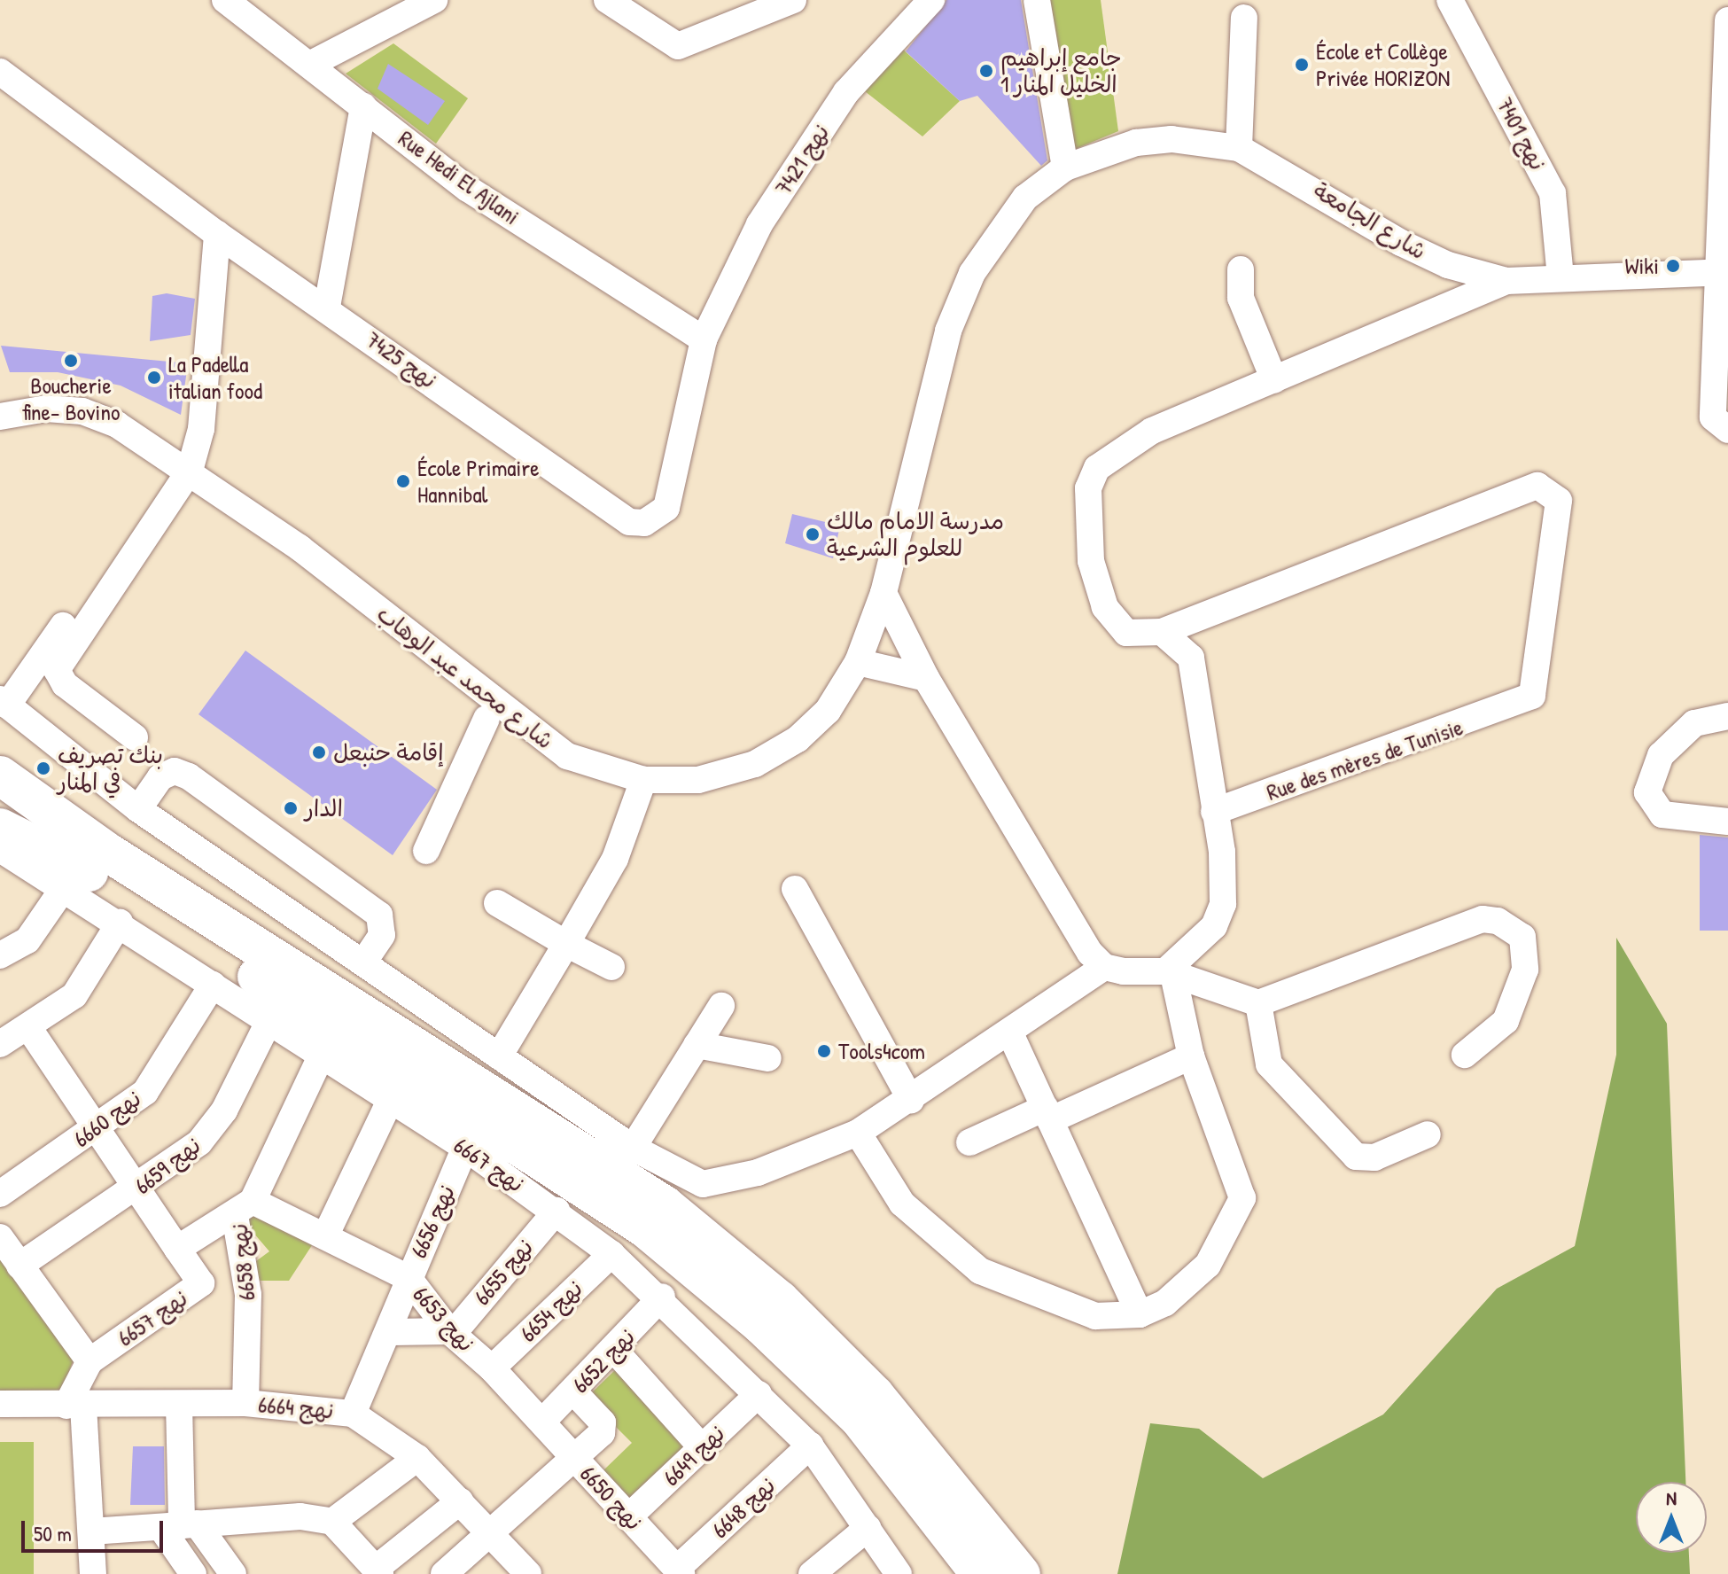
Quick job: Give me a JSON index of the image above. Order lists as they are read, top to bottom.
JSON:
{
  "streets": {
    "street": [
      "نهج 7401",
      "نهج 7421",
      "Rue Hedi El Ajlani",
      "شارع الجامعة",
      "نهج 7425",
      "شارع محمد عبد الوهاب",
      "Rue des mères de Tunisie",
      "نهج 6660",
      "نهج 6667",
      "نهج 6659",
      "نهج 6656",
      "نهج 6658",
      "نهج 6655",
      "نهج 6654",
      "نهج 6657",
      "نهج 6653",
      "نهج 6652",
      "نهج 6664",
      "نهج 6649",
      "نهج 6650",
      "نهج 6648"
    ]
  },
  "crossings": [
    ["نهج 7401", "شارع الجامعة"],
    ["نهج 7421", "Rue Hedi El Ajlani"],
    ["نهج 7421", "نهج 7425"],
    ["Rue Hedi El Ajlani", "نهج 7425"],
    ["شارع الجامعة", "شارع محمد عبد الوهاب"],
    ["نهج 6660", "نهج 6667"],
    ["نهج 6660", "نهج 6657"],
    ["نهج 6667", "نهج 6659"],
    ["نهج 6667", "نهج 6656"],
    ["نهج 6667", "نهج 6658"],
    ["نهج 6667", "نهج 6655"],
    ["نهج 6667", "نهج 6654"],
    ["نهج 6667", "نهج 6652"],
    ["نهج 6667", "نهج 6649"],
    ["نهج 6667", "نهج 6648"],
    ["نهج 6659", "نهج 6657"],
    ["نهج 6656", "نهج 6653"],
    ["نهج 6656", "نهج 6664"],
    ["نهج 6658", "نهج 6653"],
    ["نهج 6658", "نهج 6664"],
    ["نهج 6655", "نهج 6653"],
    ["نهج 6654", "نهج 6653"],
    ["نهج 6657", "نهج 6664"],
    ["نهج 6653", "نهج 6652"],
    ["نهج 6653", "نهج 6650"],
    ["نهج 6652", "نهج 6650"],
    ["نهج 6649", "نهج 6650"],
    ["نهج 6650", "نهج 6648"]
  ],
  "places": [
    "École et Collège Privée HORIZON",
    "جامع إبراهيم الخليل المنار 1",
    "Wiki",
    "Boucherie fine- Bovino",
    "La Padella italian food",
    "École Primaire Hannibal",
    "مدرسة الامام مالك للعلوم الشرعية",
    "إقامة حنبعل",
    "بنك تصريف في المنار",
    "الدار",
    "Tools4com"
  ],
  "scale_bar": "50 m",
  "north": "top"
}
